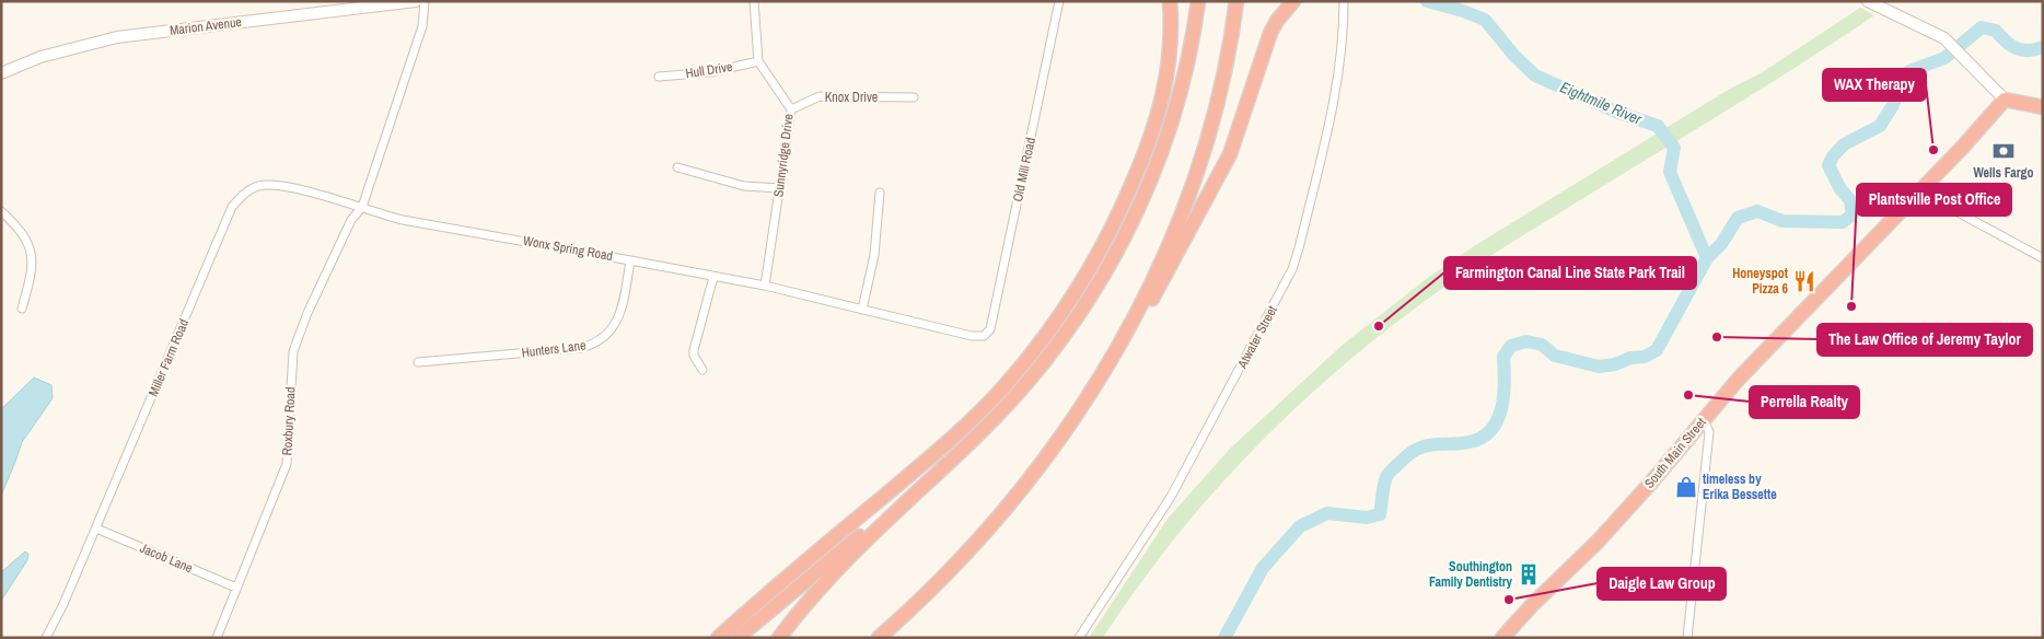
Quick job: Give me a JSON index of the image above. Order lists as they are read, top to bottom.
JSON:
{
  "streets": {
    "highway": ["South Main Street"],
    "main road": ["Marion Avenue"],
    "street": [
      "Hull Drive",
      "Knox Drive",
      "Sunnyridge Drive",
      "Old Mill Road",
      "Wonx Spring Road",
      "Atwater Street",
      "Hunters Lane",
      "Miller Farm Road",
      "Roxbury Road",
      "Jacob Lane"
    ]
  },
  "crossings": [
    ["Hull Drive", "Sunnyridge Drive"],
    ["Knox Drive", "Sunnyridge Drive"],
    ["Sunnyridge Drive", "Wonx Spring Road"],
    ["Old Mill Road", "Wonx Spring Road"],
    ["Wonx Spring Road", "Hunters Lane"],
    ["Wonx Spring Road", "Miller Farm Road"],
    ["Wonx Spring Road", "Roxbury Road"],
    ["Miller Farm Road", "Roxbury Road"],
    ["Miller Farm Road", "Jacob Lane"],
    ["Roxbury Road", "Jacob Lane"]
  ],
  "water": ["Eightmile River"],
  "places": {
    "other": [
      "WAX Therapy",
      "Plantsville Post Office",
      "Farmington Canal Line State Park Trail",
      "The Law Office of Jeremy Taylor",
      "Perrella Realty",
      "Daigle Law Group"
    ],
    "bank": ["Wells Fargo"],
    "restaurant": ["Honeyspot Pizza 6"],
    "shop": ["timeless by Erika Bessette"],
    "building": ["Southington Family Dentistry"]
  }
}
